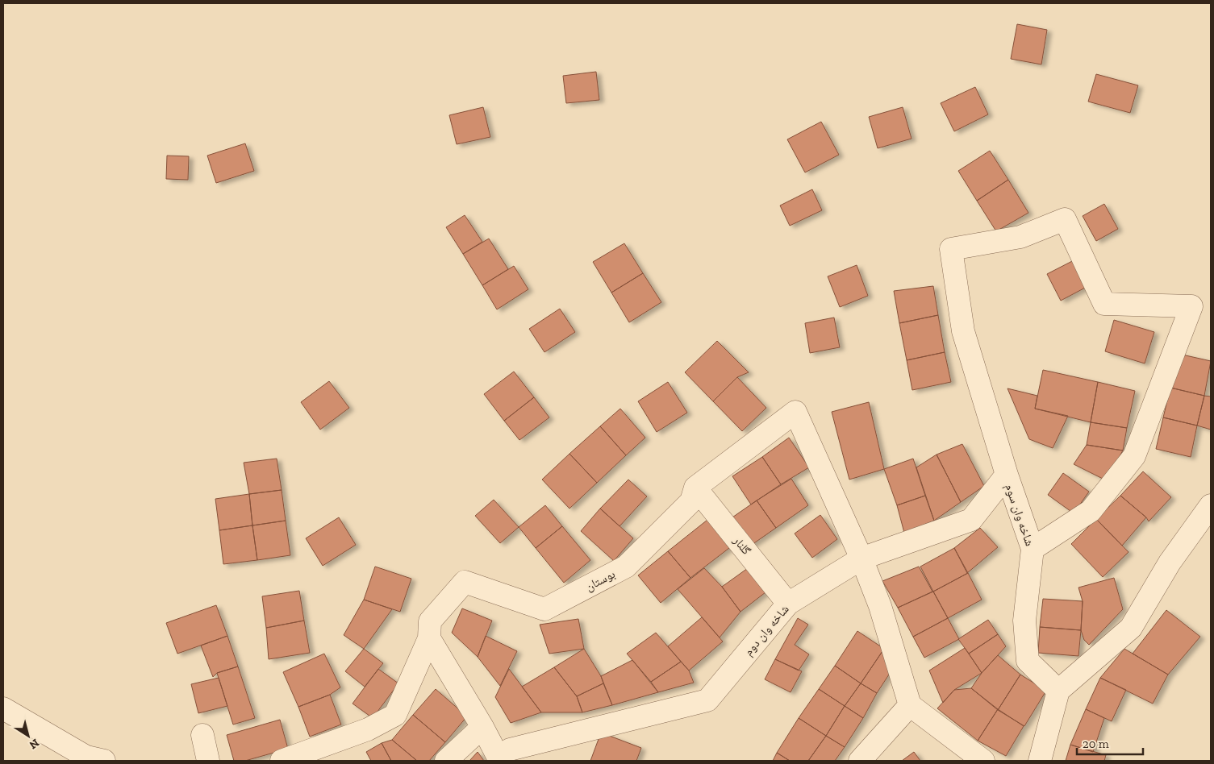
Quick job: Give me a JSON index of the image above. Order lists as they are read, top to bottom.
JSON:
{
  "streets": {
    "street": [
      "شاخه وان سوم",
      "گلنار",
      "بوستان",
      "شاخه وان دوم"
    ]
  },
  "crossings": [
    ["شاخه وان سوم", "بوستان"],
    ["شاخه وان سوم", "شاخه وان دوم"],
    ["گلنار", "بوستان"],
    ["گلنار", "شاخه وان دوم"],
    ["بوستان", "شاخه وان دوم"]
  ],
  "scale_bar": "20 m",
  "north": "bottom right"
}
